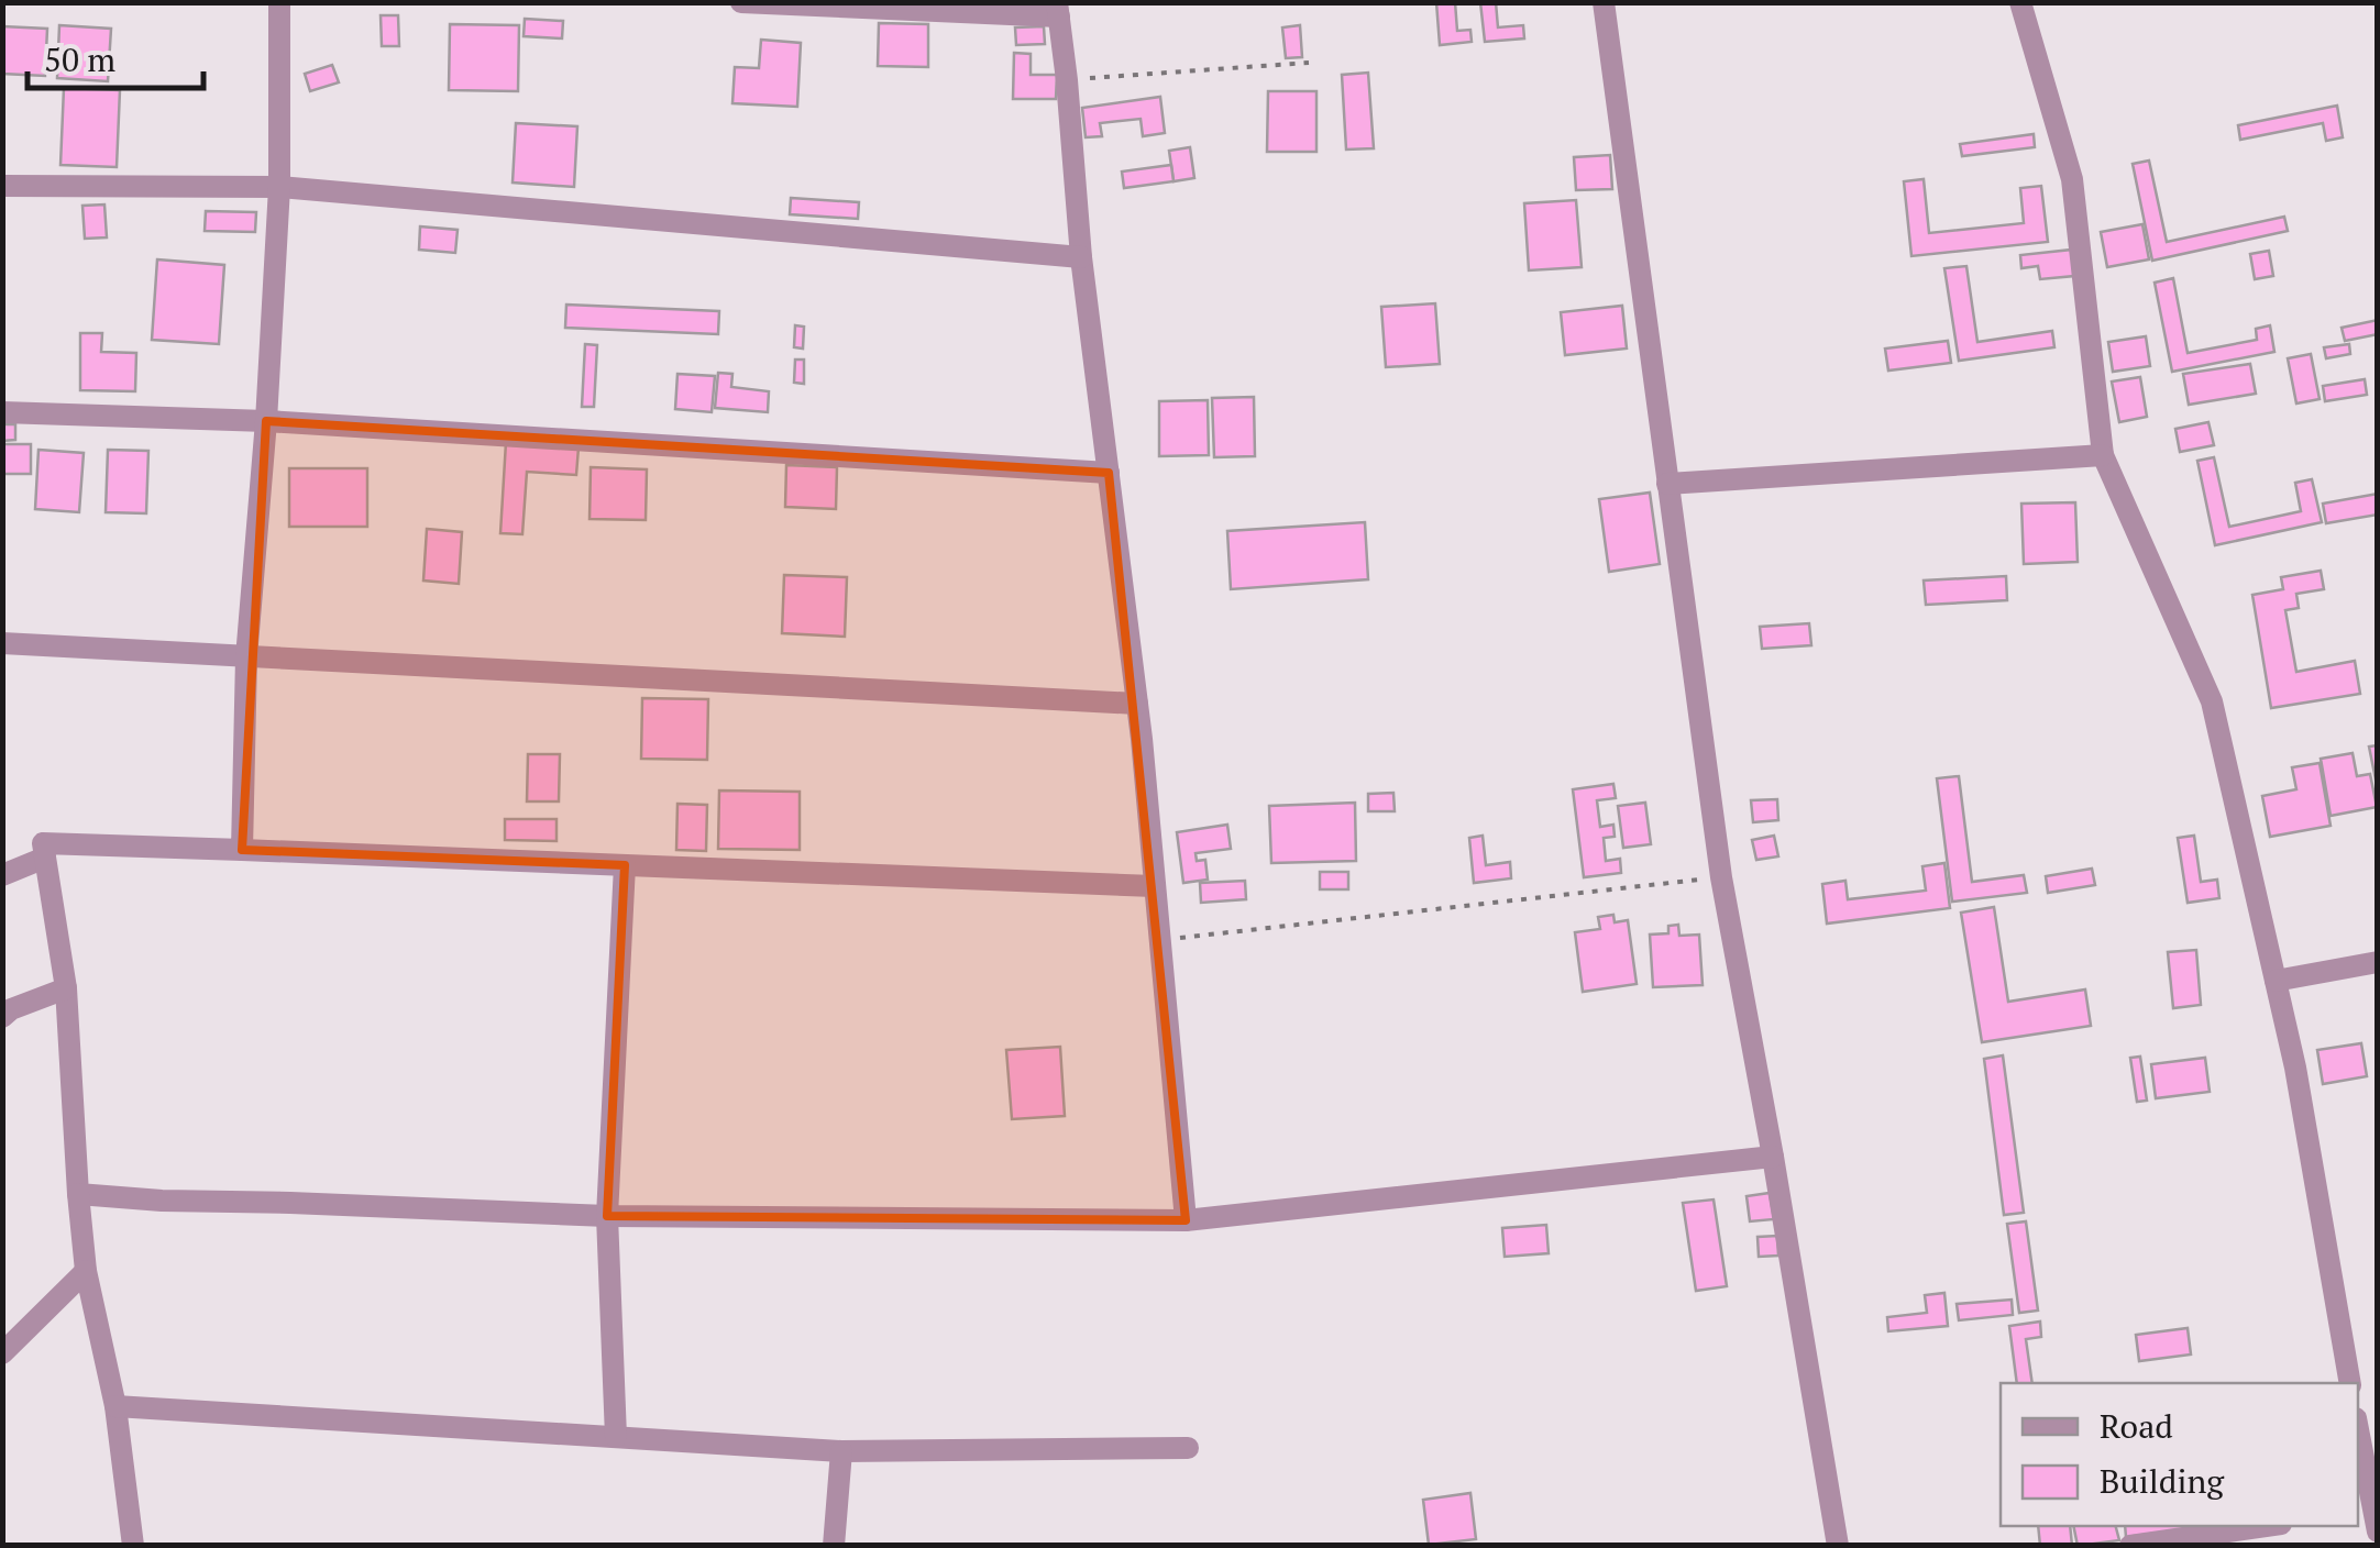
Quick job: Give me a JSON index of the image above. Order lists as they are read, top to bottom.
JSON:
{
  "legend": ["Road", "Building"],
  "scale_bar": "50 m"
}
